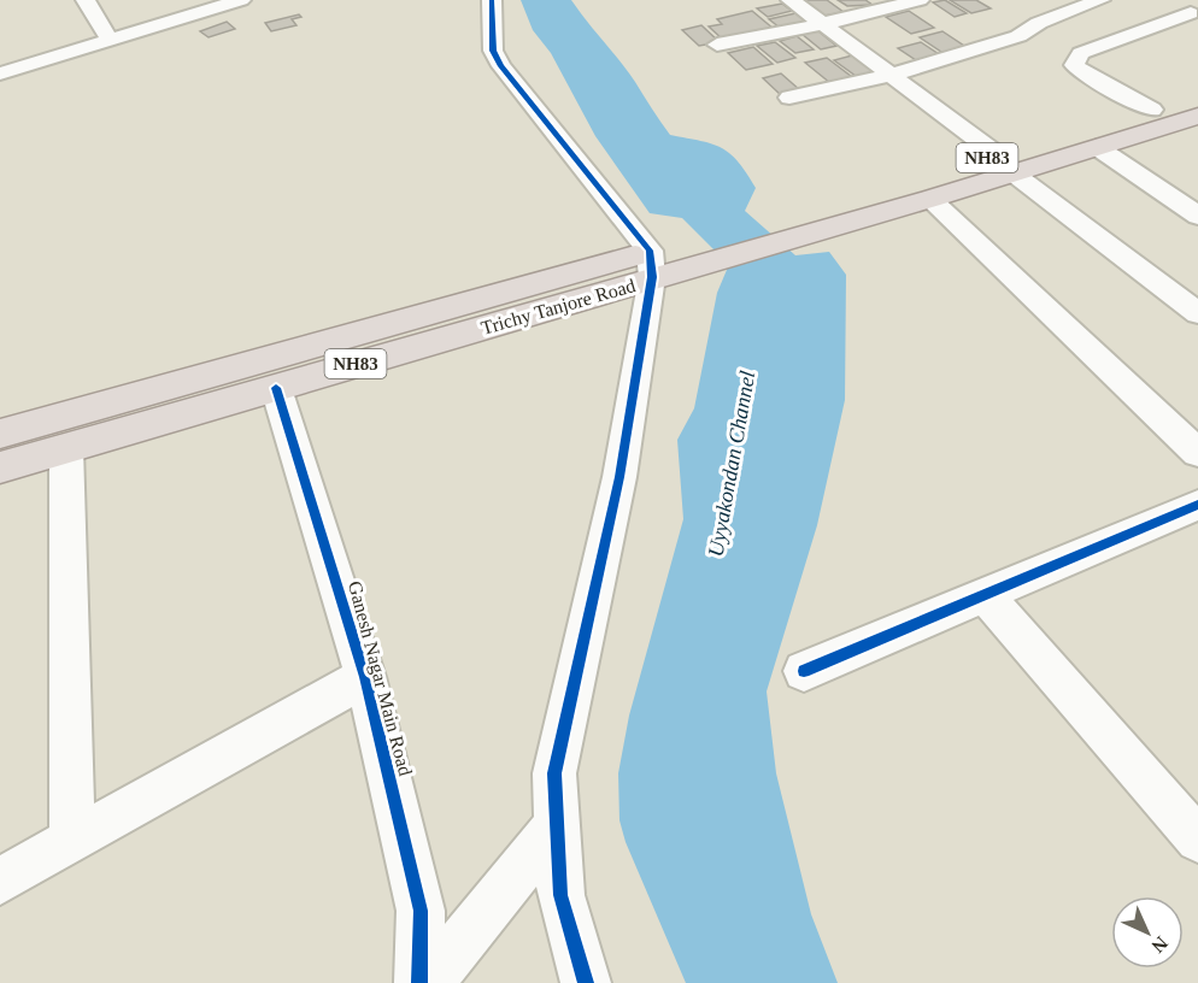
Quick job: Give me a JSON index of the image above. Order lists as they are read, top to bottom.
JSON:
{
  "streets": {
    "highway": ["NH83", "Trichy Tanjore Road"],
    "street": ["Ganesh Nagar Main Road"]
  },
  "crossings": [
    ["Trichy Tanjore Road", "Ganesh Nagar Main Road"]
  ],
  "water": ["Uyyakondan Channel"],
  "north": "bottom right"
}
